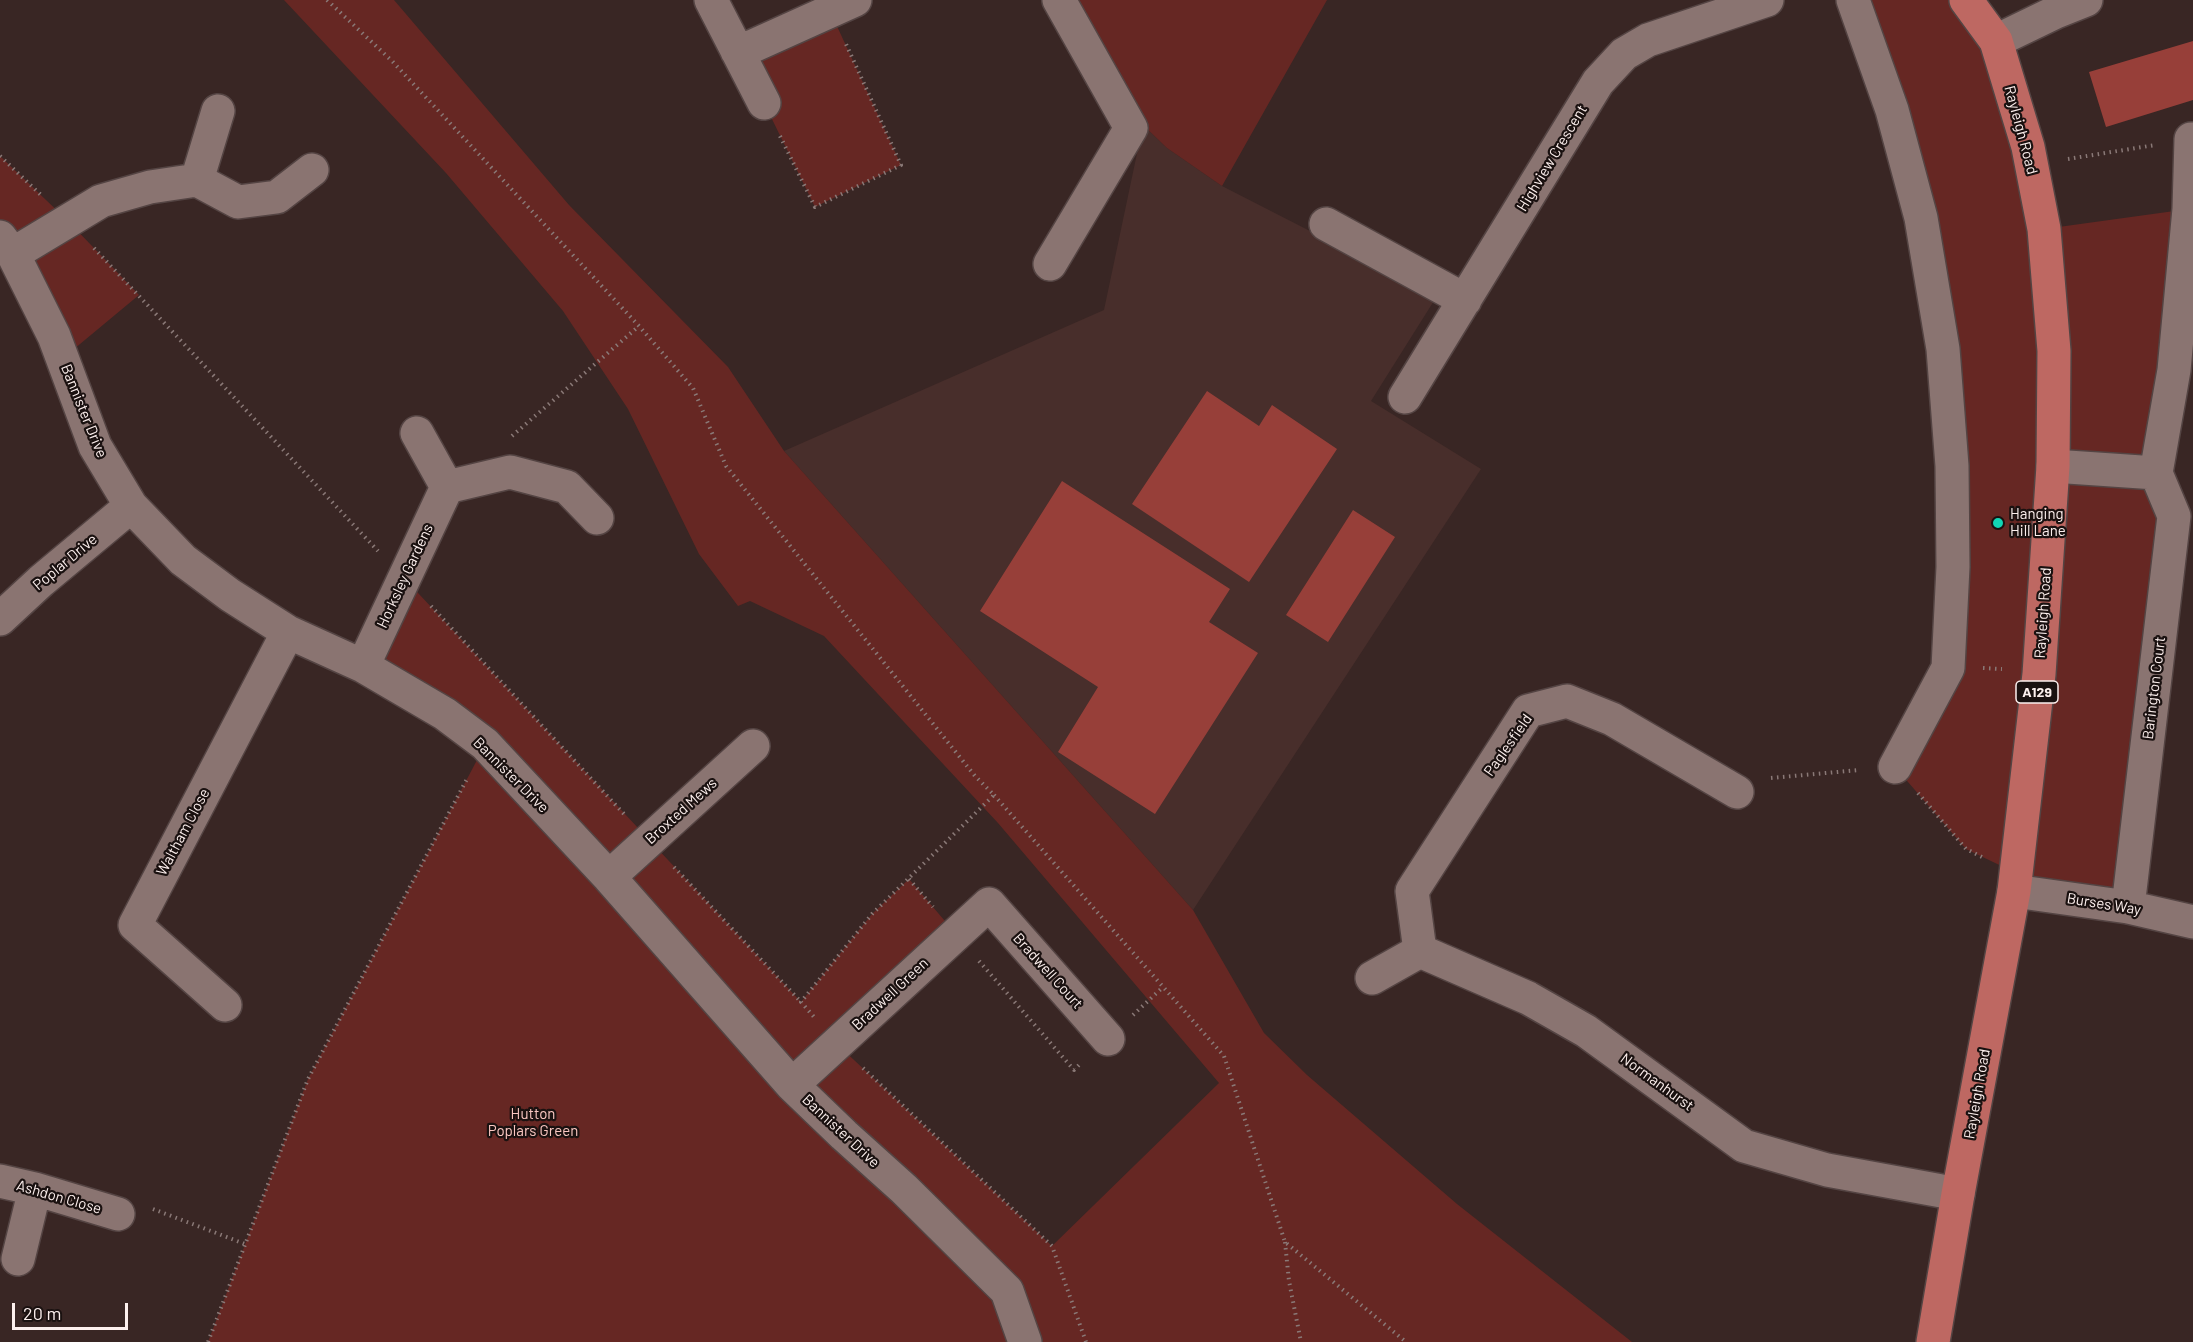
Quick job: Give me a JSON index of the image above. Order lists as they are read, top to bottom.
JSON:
{
  "streets": {
    "main road": ["Rayleigh Road", "A129"],
    "street": [
      "Highview Crescent",
      "Bannister Drive",
      "Poplar Drive",
      "Horksley Gardens",
      "Barington Court",
      "Paglesfield",
      "Broxted Mews",
      "Waltham Close",
      "Burses Way",
      "Bradwell Court",
      "Bradwell Green",
      "Normanhurst",
      "Ashdon Close"
    ]
  },
  "crossings": [
    ["Rayleigh Road", "Burses Way"],
    ["Rayleigh Road", "Normanhurst"],
    ["Bannister Drive", "Poplar Drive"],
    ["Bannister Drive", "Horksley Gardens"],
    ["Bannister Drive", "Broxted Mews"],
    ["Bannister Drive", "Waltham Close"],
    ["Bannister Drive", "Bradwell Green"],
    ["Barington Court", "Burses Way"],
    ["Paglesfield", "Normanhurst"],
    ["Bradwell Court", "Bradwell Green"]
  ],
  "parks": ["Hutton Poplars Green"],
  "places": ["Hanging Hill Lane"],
  "scale_bar": "20 m"
}
